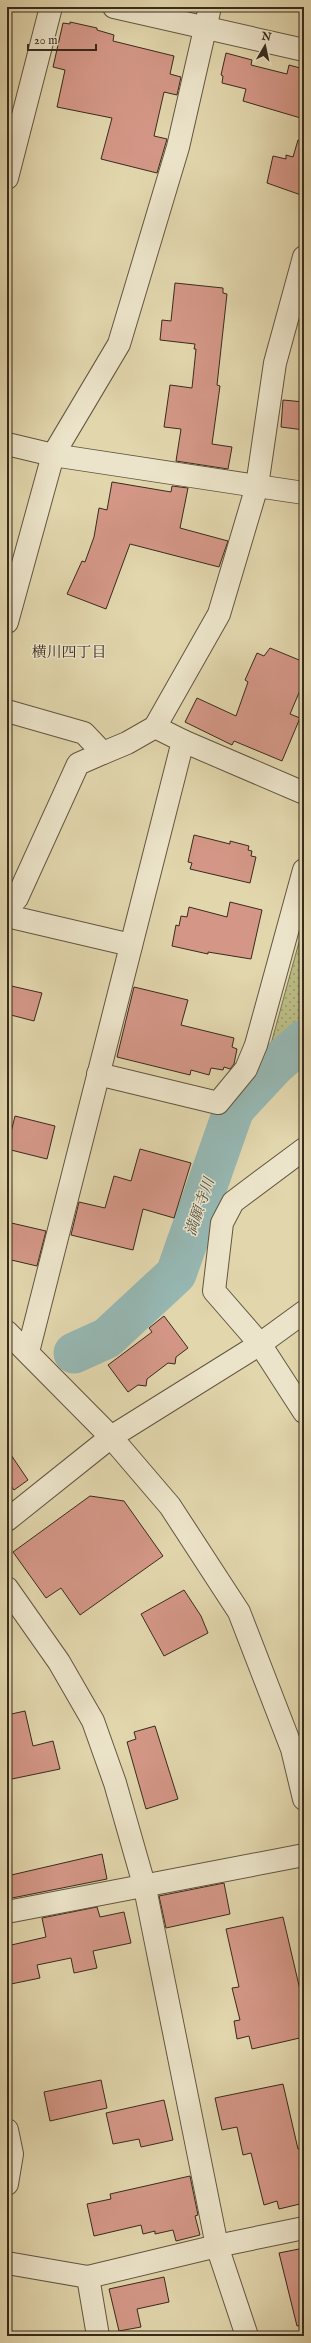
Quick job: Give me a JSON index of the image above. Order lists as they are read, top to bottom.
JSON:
{
  "districts": ["横川四丁目"],
  "water": ["満願寺川"],
  "scale_bar": "20 m",
  "north": "top"
}
